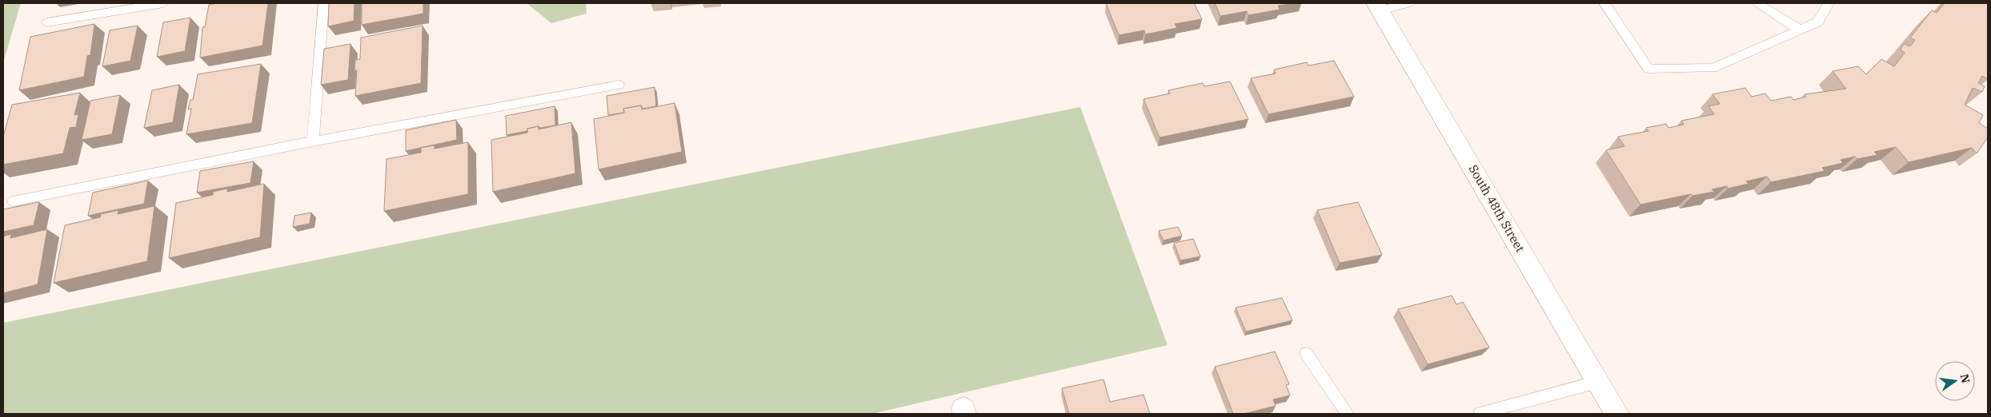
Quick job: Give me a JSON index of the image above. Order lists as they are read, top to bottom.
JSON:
{
  "streets": {
    "street": ["South 48th Street"]
  },
  "north": "right"
}
